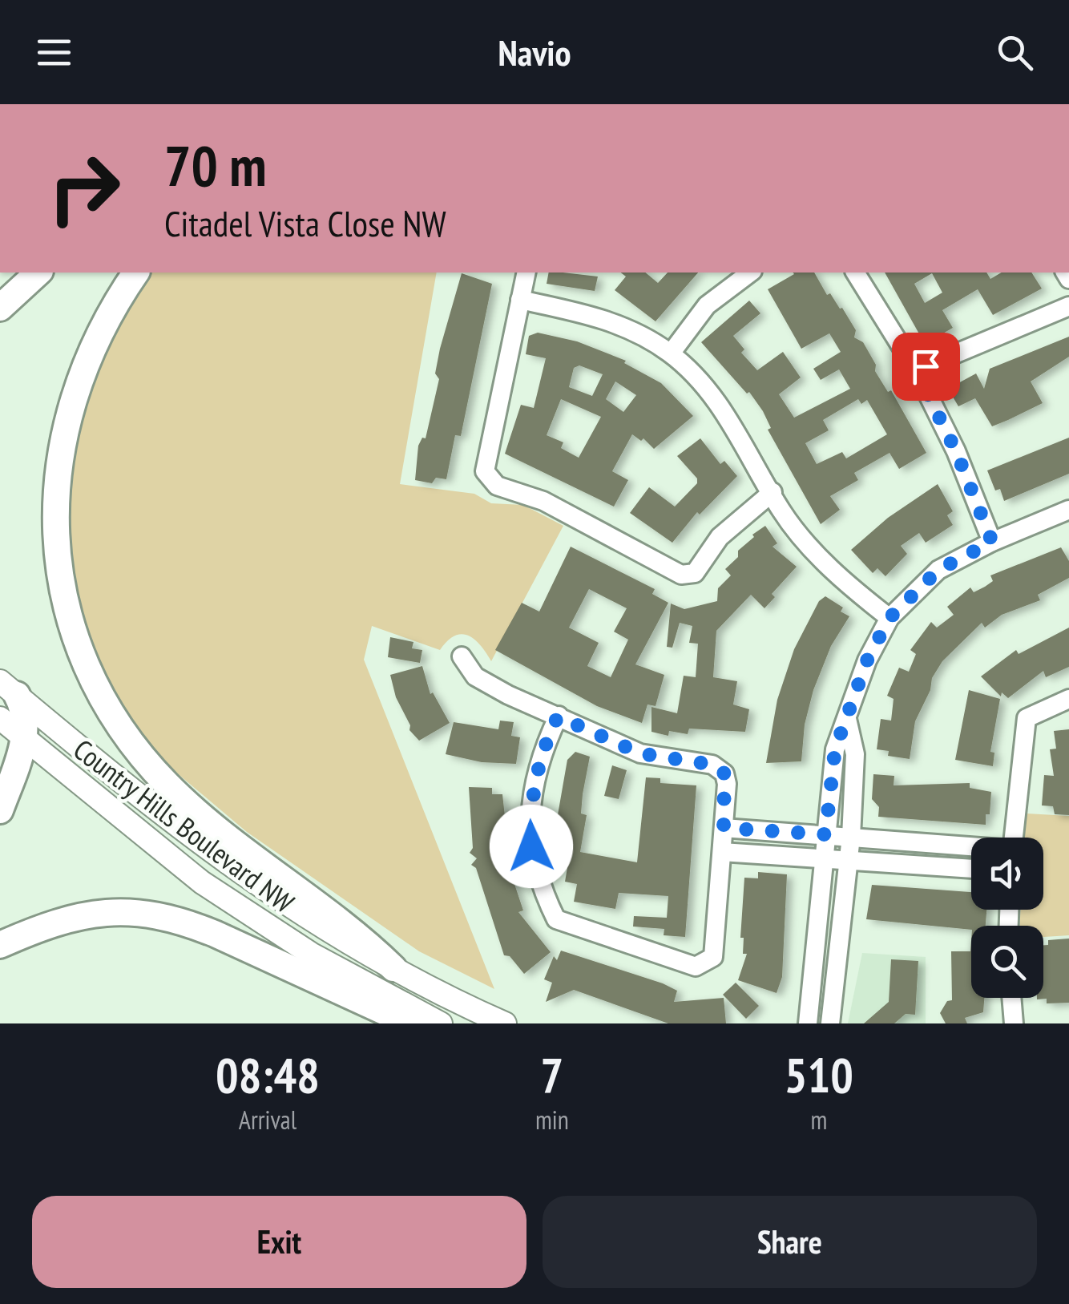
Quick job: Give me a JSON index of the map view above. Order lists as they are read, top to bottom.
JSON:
{
  "streets": {
    "main road": ["Country Hills Boulevard NW"]
  },
  "page": {
    "header": "Navio",
    "turn": ["70 m", "Citadel Vista Close NW"],
    "eta": [
      "08:48",
      "Arrival",
      "7",
      "min",
      "510",
      "m"
    ],
    "buttons": ["Exit", "Share"]
  }
}
